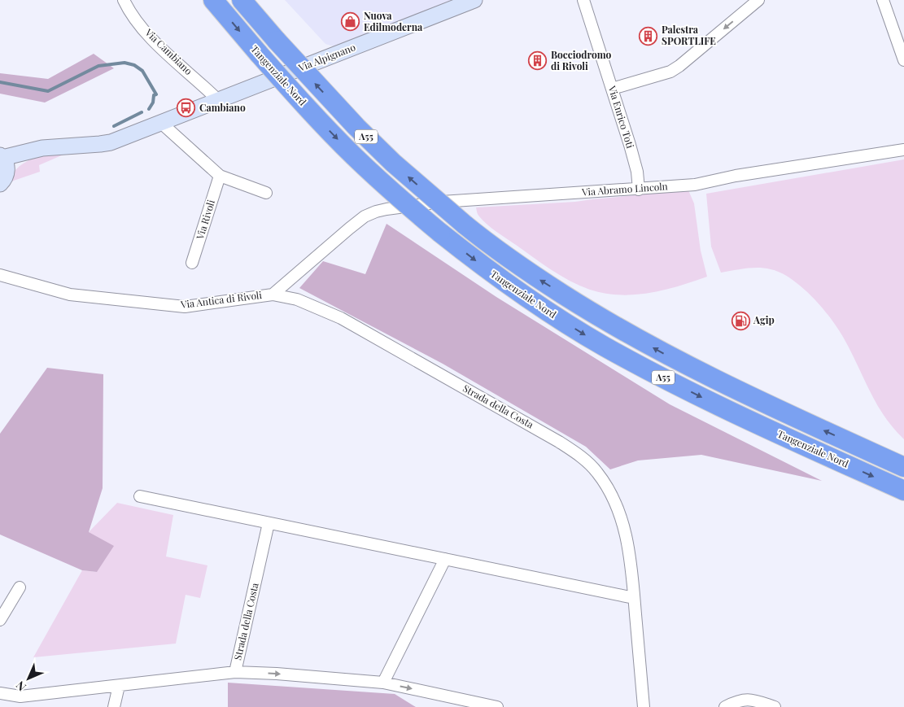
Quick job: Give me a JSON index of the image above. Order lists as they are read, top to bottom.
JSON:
{
  "streets": {
    "highway": ["Tangenziale Nord", "A55"],
    "street": [
      "Via Cambiano",
      "Via Alpignano",
      "Via Enrico Toti",
      "Via Abramo Lincoln",
      "Via Rivoli",
      "Via Antica di Rivoli",
      "Strada della Costa"
    ]
  },
  "crossings": [
    ["Via Cambiano", "Via Alpignano"],
    ["Via Enrico Toti", "Via Abramo Lincoln"],
    ["Via Abramo Lincoln", "Via Antica di Rivoli"],
    ["Via Antica di Rivoli", "Strada della Costa"]
  ],
  "places": {
    "shop": ["Nuova Edilmoderna"],
    "building": ["Palestra SPORTLIFE", "Bocciodromo di Rivoli"],
    "bus stop": ["Cambiano"],
    "fuel station": ["Agip"]
  },
  "north": "bottom left"
}
